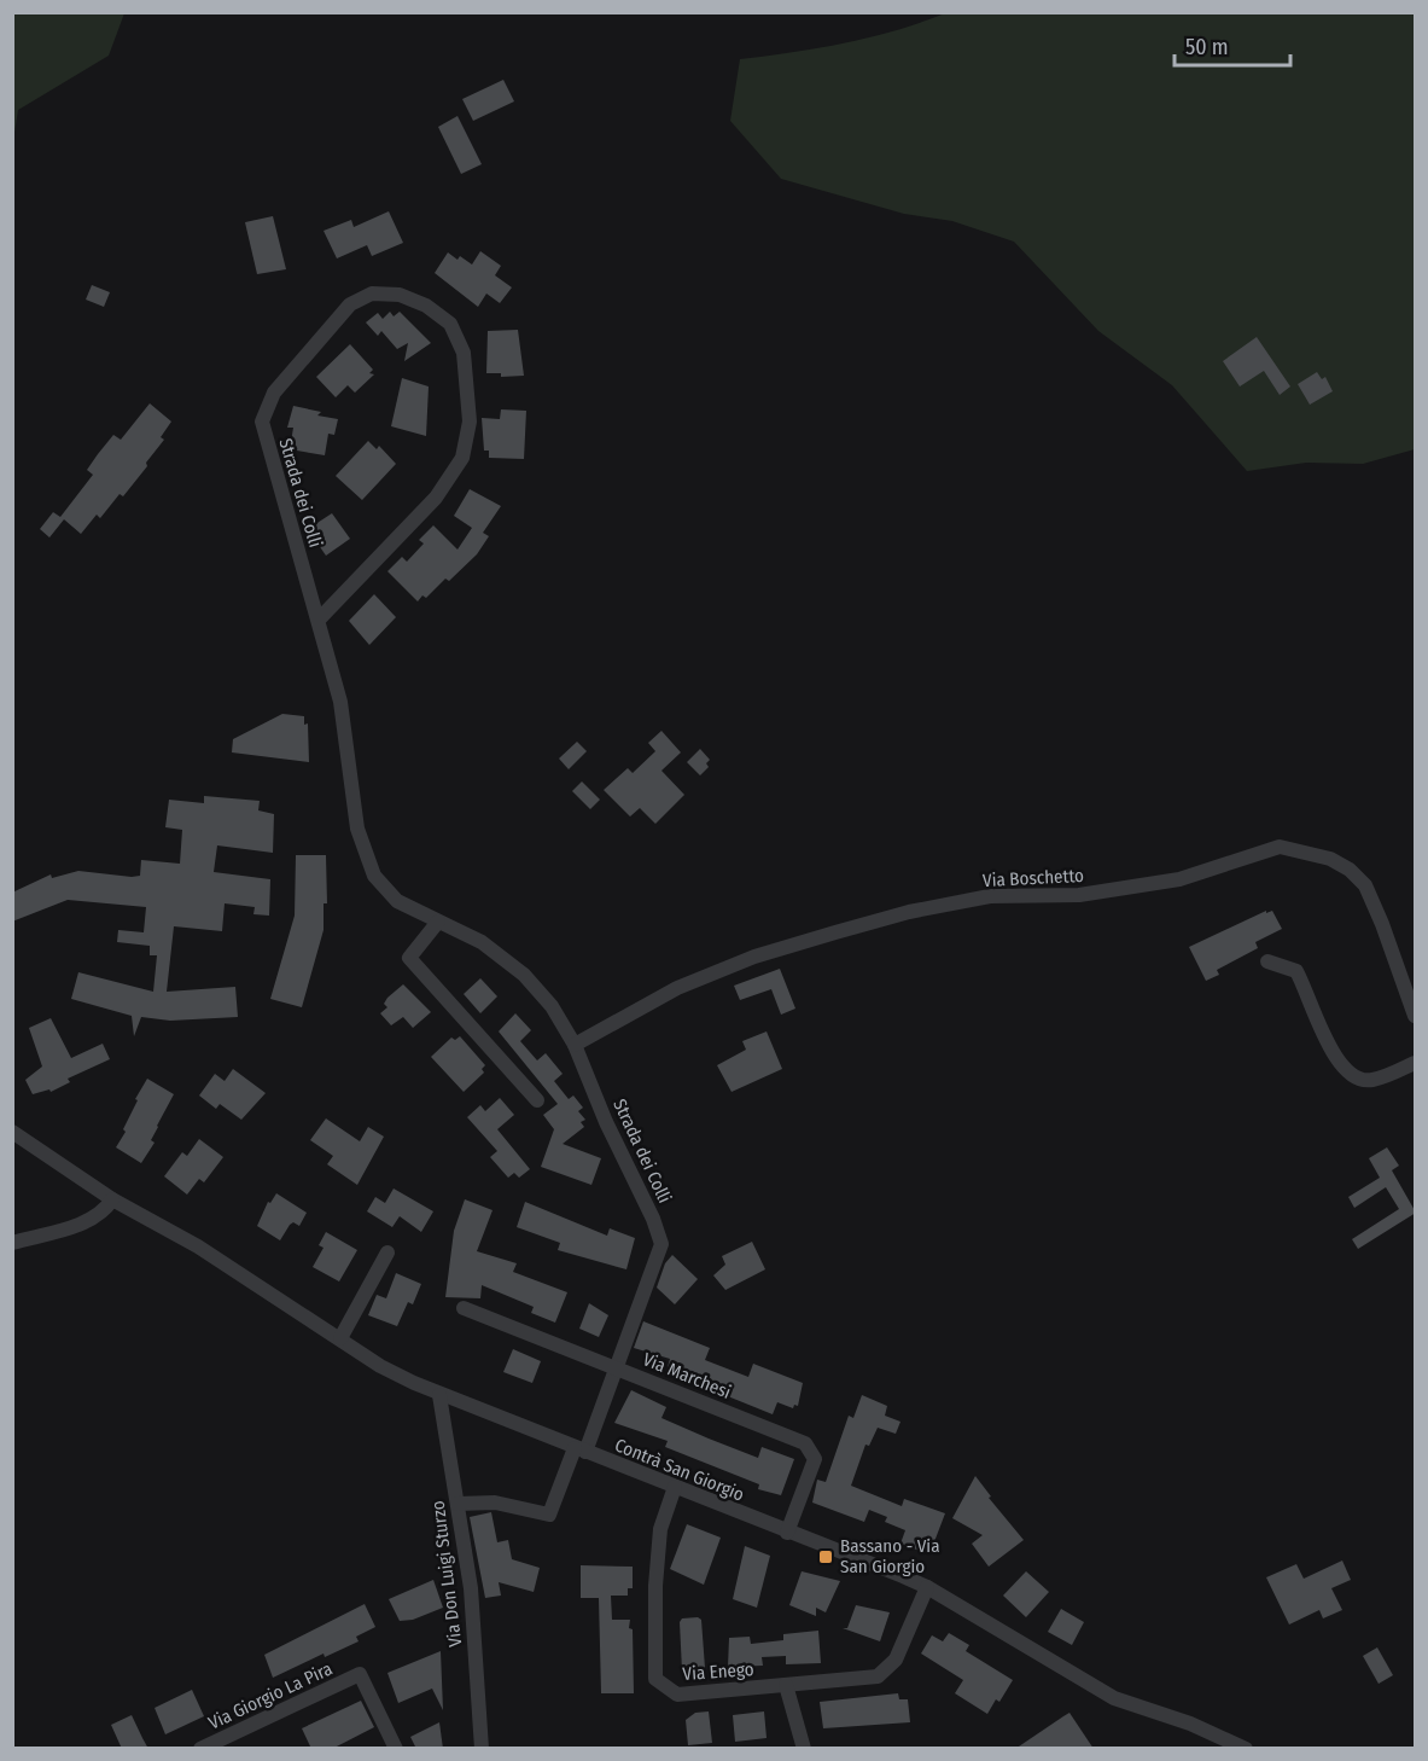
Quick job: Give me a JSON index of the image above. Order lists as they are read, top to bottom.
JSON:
{
  "streets": {
    "street": [
      "Strada dei Colli",
      "Via Boschetto",
      "Via Marchesi",
      "Contrà San Giorgio",
      "Via Don Luigi Sturzo",
      "Via Enego",
      "Via Giorgio La Pira"
    ]
  },
  "crossings": [
    ["Strada dei Colli", "Via Boschetto"],
    ["Strada dei Colli", "Via Marchesi"],
    ["Strada dei Colli", "Contrà San Giorgio"],
    ["Strada dei Colli", "Via Don Luigi Sturzo"],
    ["Via Marchesi", "Contrà San Giorgio"],
    ["Contrà San Giorgio", "Via Don Luigi Sturzo"],
    ["Contrà San Giorgio", "Via Enego"]
  ],
  "places": {
    "transit": ["Bassano - Via San Giorgio"]
  },
  "scale_bar": "50 m"
}
